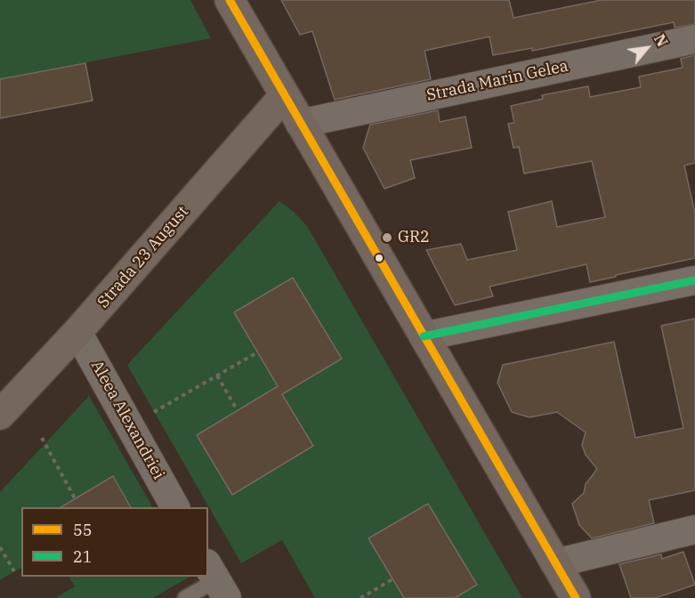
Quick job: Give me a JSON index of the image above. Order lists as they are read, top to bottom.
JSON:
{
  "streets": {
    "main road": ["Strada 23 August"],
    "street": ["Strada Marin Gelea", "Aleea Alexandriei"]
  },
  "crossings": [
    ["Strada 23 August", "Aleea Alexandriei"]
  ],
  "places": ["GR2"],
  "lines": ["transit line 55", "transit line 21"],
  "legend": ["55", "21"],
  "north": "top right"
}
